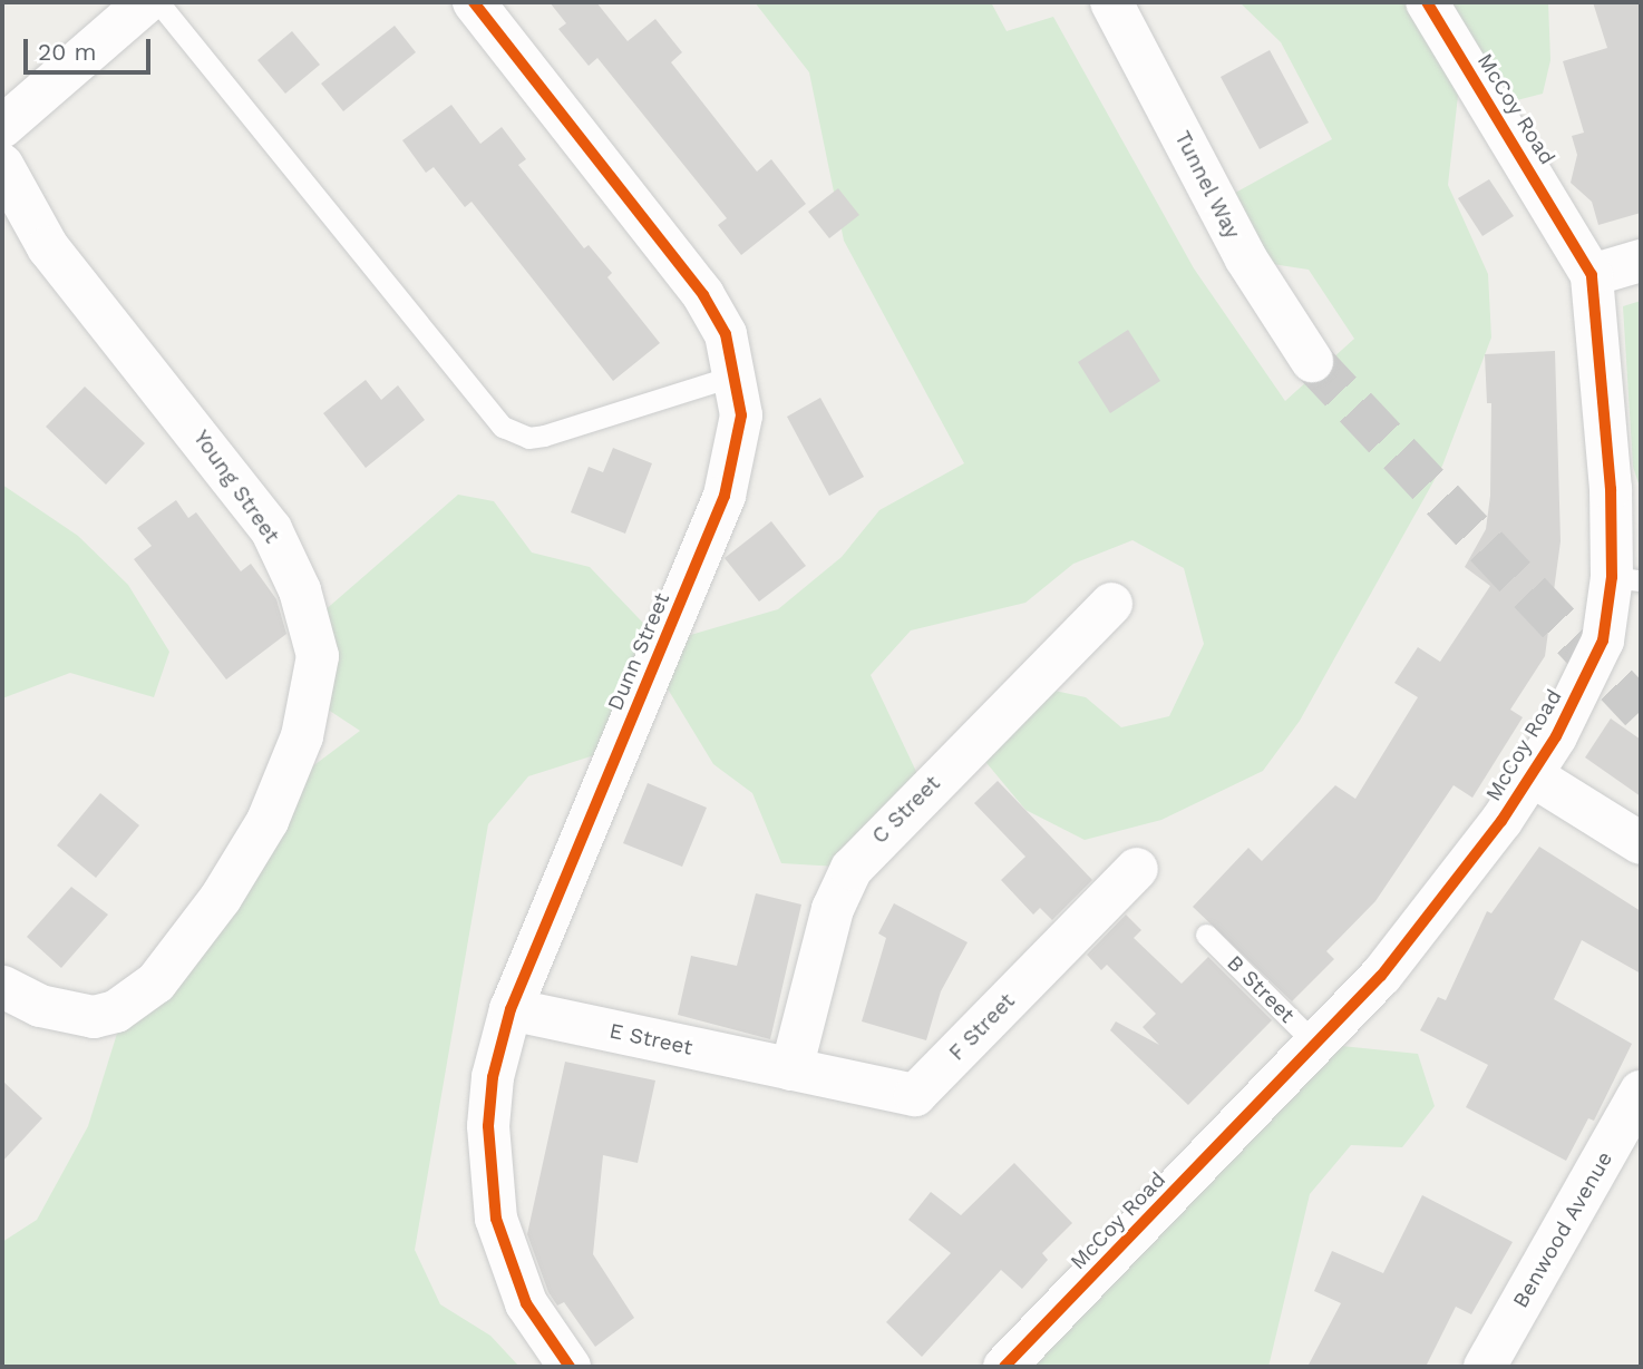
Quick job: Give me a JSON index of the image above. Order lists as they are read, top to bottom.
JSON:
{
  "streets": {
    "street": [
      "McCoy Road",
      "Tunnel Way",
      "Young Street",
      "Dunn Street",
      "C Street",
      "F Street",
      "E Street",
      "Benwood Avenue"
    ],
    "lane": ["B Street"]
  },
  "crossings": [
    ["McCoy Road", "B Street"],
    ["Dunn Street", "E Street"],
    ["C Street", "F Street"],
    ["C Street", "E Street"],
    ["F Street", "E Street"]
  ],
  "scale_bar": "20 m"
}
